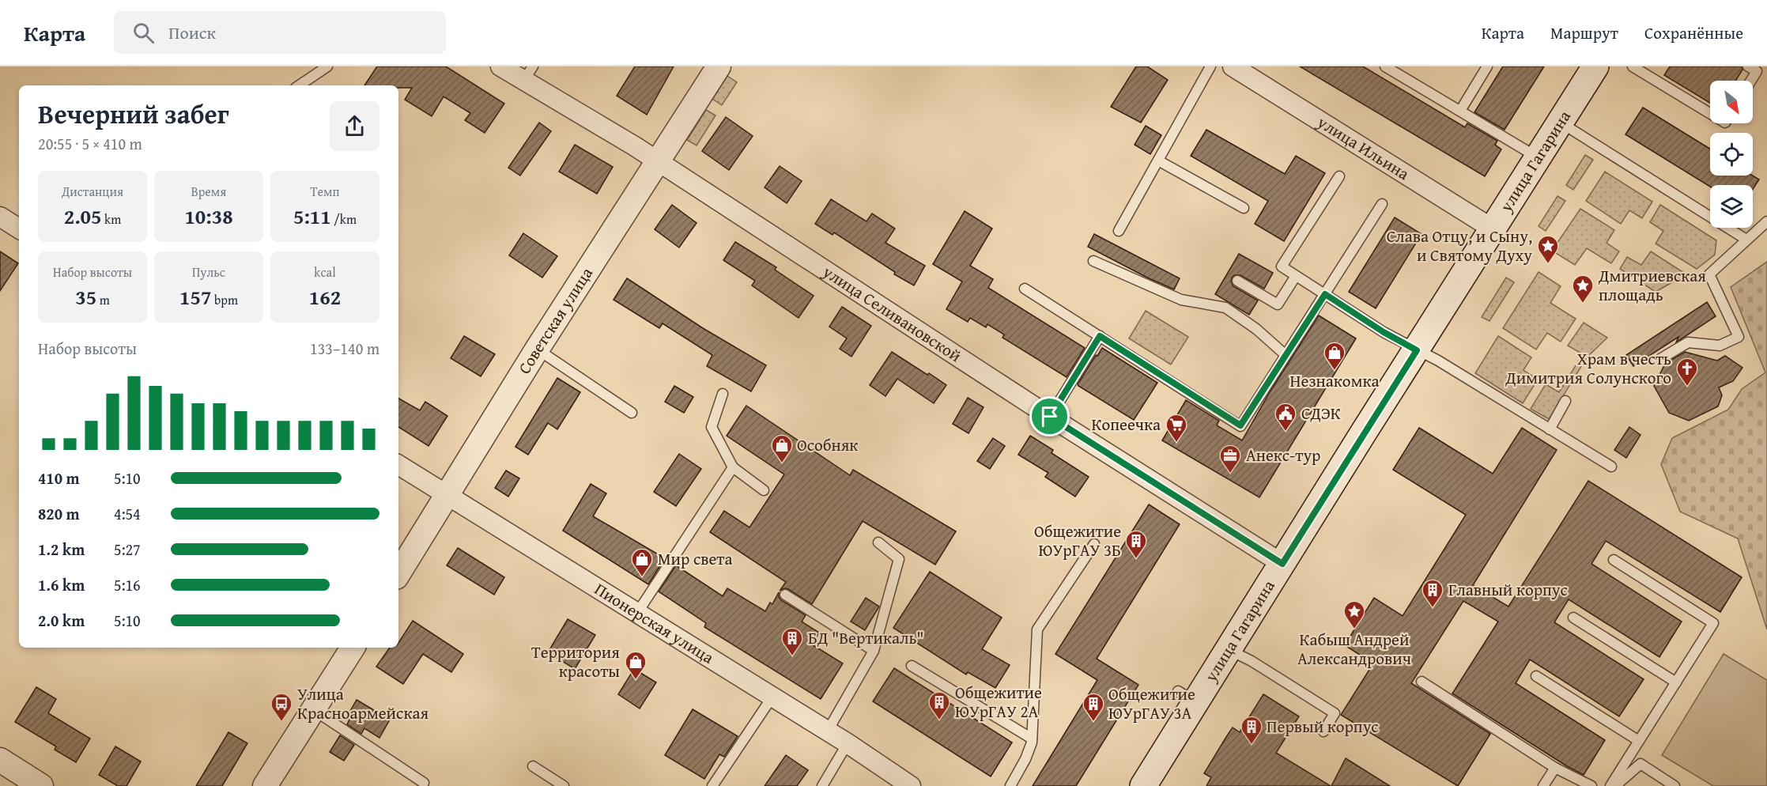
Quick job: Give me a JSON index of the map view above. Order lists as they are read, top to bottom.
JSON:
{
  "streets": {
    "main road": ["улица Гагарина"],
    "street": [
      "улица Ильина",
      "улица Селивановской",
      "Советская улица",
      "Пионерская улица"
    ]
  },
  "crossings": [
    ["улица Ильина", "улица Гагарина"],
    ["улица Гагарина", "улица Селивановской"],
    ["улица Селивановской", "Советская улица"],
    ["Советская улица", "Пионерская улица"]
  ],
  "places": {
    "place": ["Слава Отцу, и Сыну, и Святому Духу", "Дмитриевская площадь", "Кабыш Андрей Александрович"],
    "shop": [
      "Незнакомка",
      "Особняк",
      "Мир света",
      "Территория красоты"
    ],
    "church": ["Храм в честь Димитрия Солунского"],
    "public building": ["СДЭК"],
    "supermarket": ["Копеечка"],
    "office": ["Анекс-тур"],
    "building": [
      "Общежитие ЮУрГАУ 3Б",
      "Главный корпус",
      "БД \"Вертикаль\"",
      "Общежитие ЮУрГАУ 2А",
      "Общежитие ЮУрГАУ 3А",
      "Первый корпус"
    ],
    "bus stop": ["Улица Красноармейская"]
  },
  "north": "bottom right",
  "page": {
    "header": "Карта",
    "search": "Поиск",
    "nav": ["Карта", "Маршрут", "Сохранённые"],
    "heading": ["Вечерний забег", "20:55 · 5 × 410 m"],
    "stats": [
      ["Дистанция", "2.05 km"],
      ["Время", "10:38"],
      ["Темп", "5:11 /km"],
      ["Набор высоты", "35 m"],
      ["Пульс", "157 bpm"],
      ["kcal", "162"]
    ],
    "chart": ["Набор высоты", "133–140 m"],
    "list": [
      {
        "name": "410 m",
        "note": "5:10"
      },
      {
        "name": "820 m",
        "note": "4:54"
      },
      {
        "name": "1.2 km",
        "note": "5:27"
      },
      {
        "name": "1.6 km",
        "note": "5:16"
      },
      {
        "name": "2.0 km",
        "note": "5:10"
      }
    ]
  }
}
